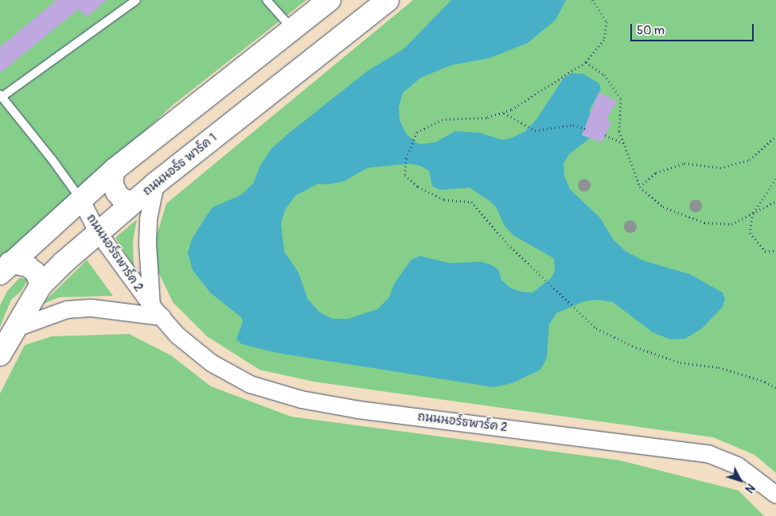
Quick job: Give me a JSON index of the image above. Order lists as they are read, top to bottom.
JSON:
{
  "streets": {
    "main road": ["ถนนนอร์ธ พาร์ค 1"],
    "street": ["ถนนนอร์ธพาร์ค 2"]
  },
  "crossings": [
    ["ถนนนอร์ธ พาร์ค 1", "ถนนนอร์ธพาร์ค 2"]
  ],
  "scale_bar": "50 m",
  "north": "bottom right"
}
